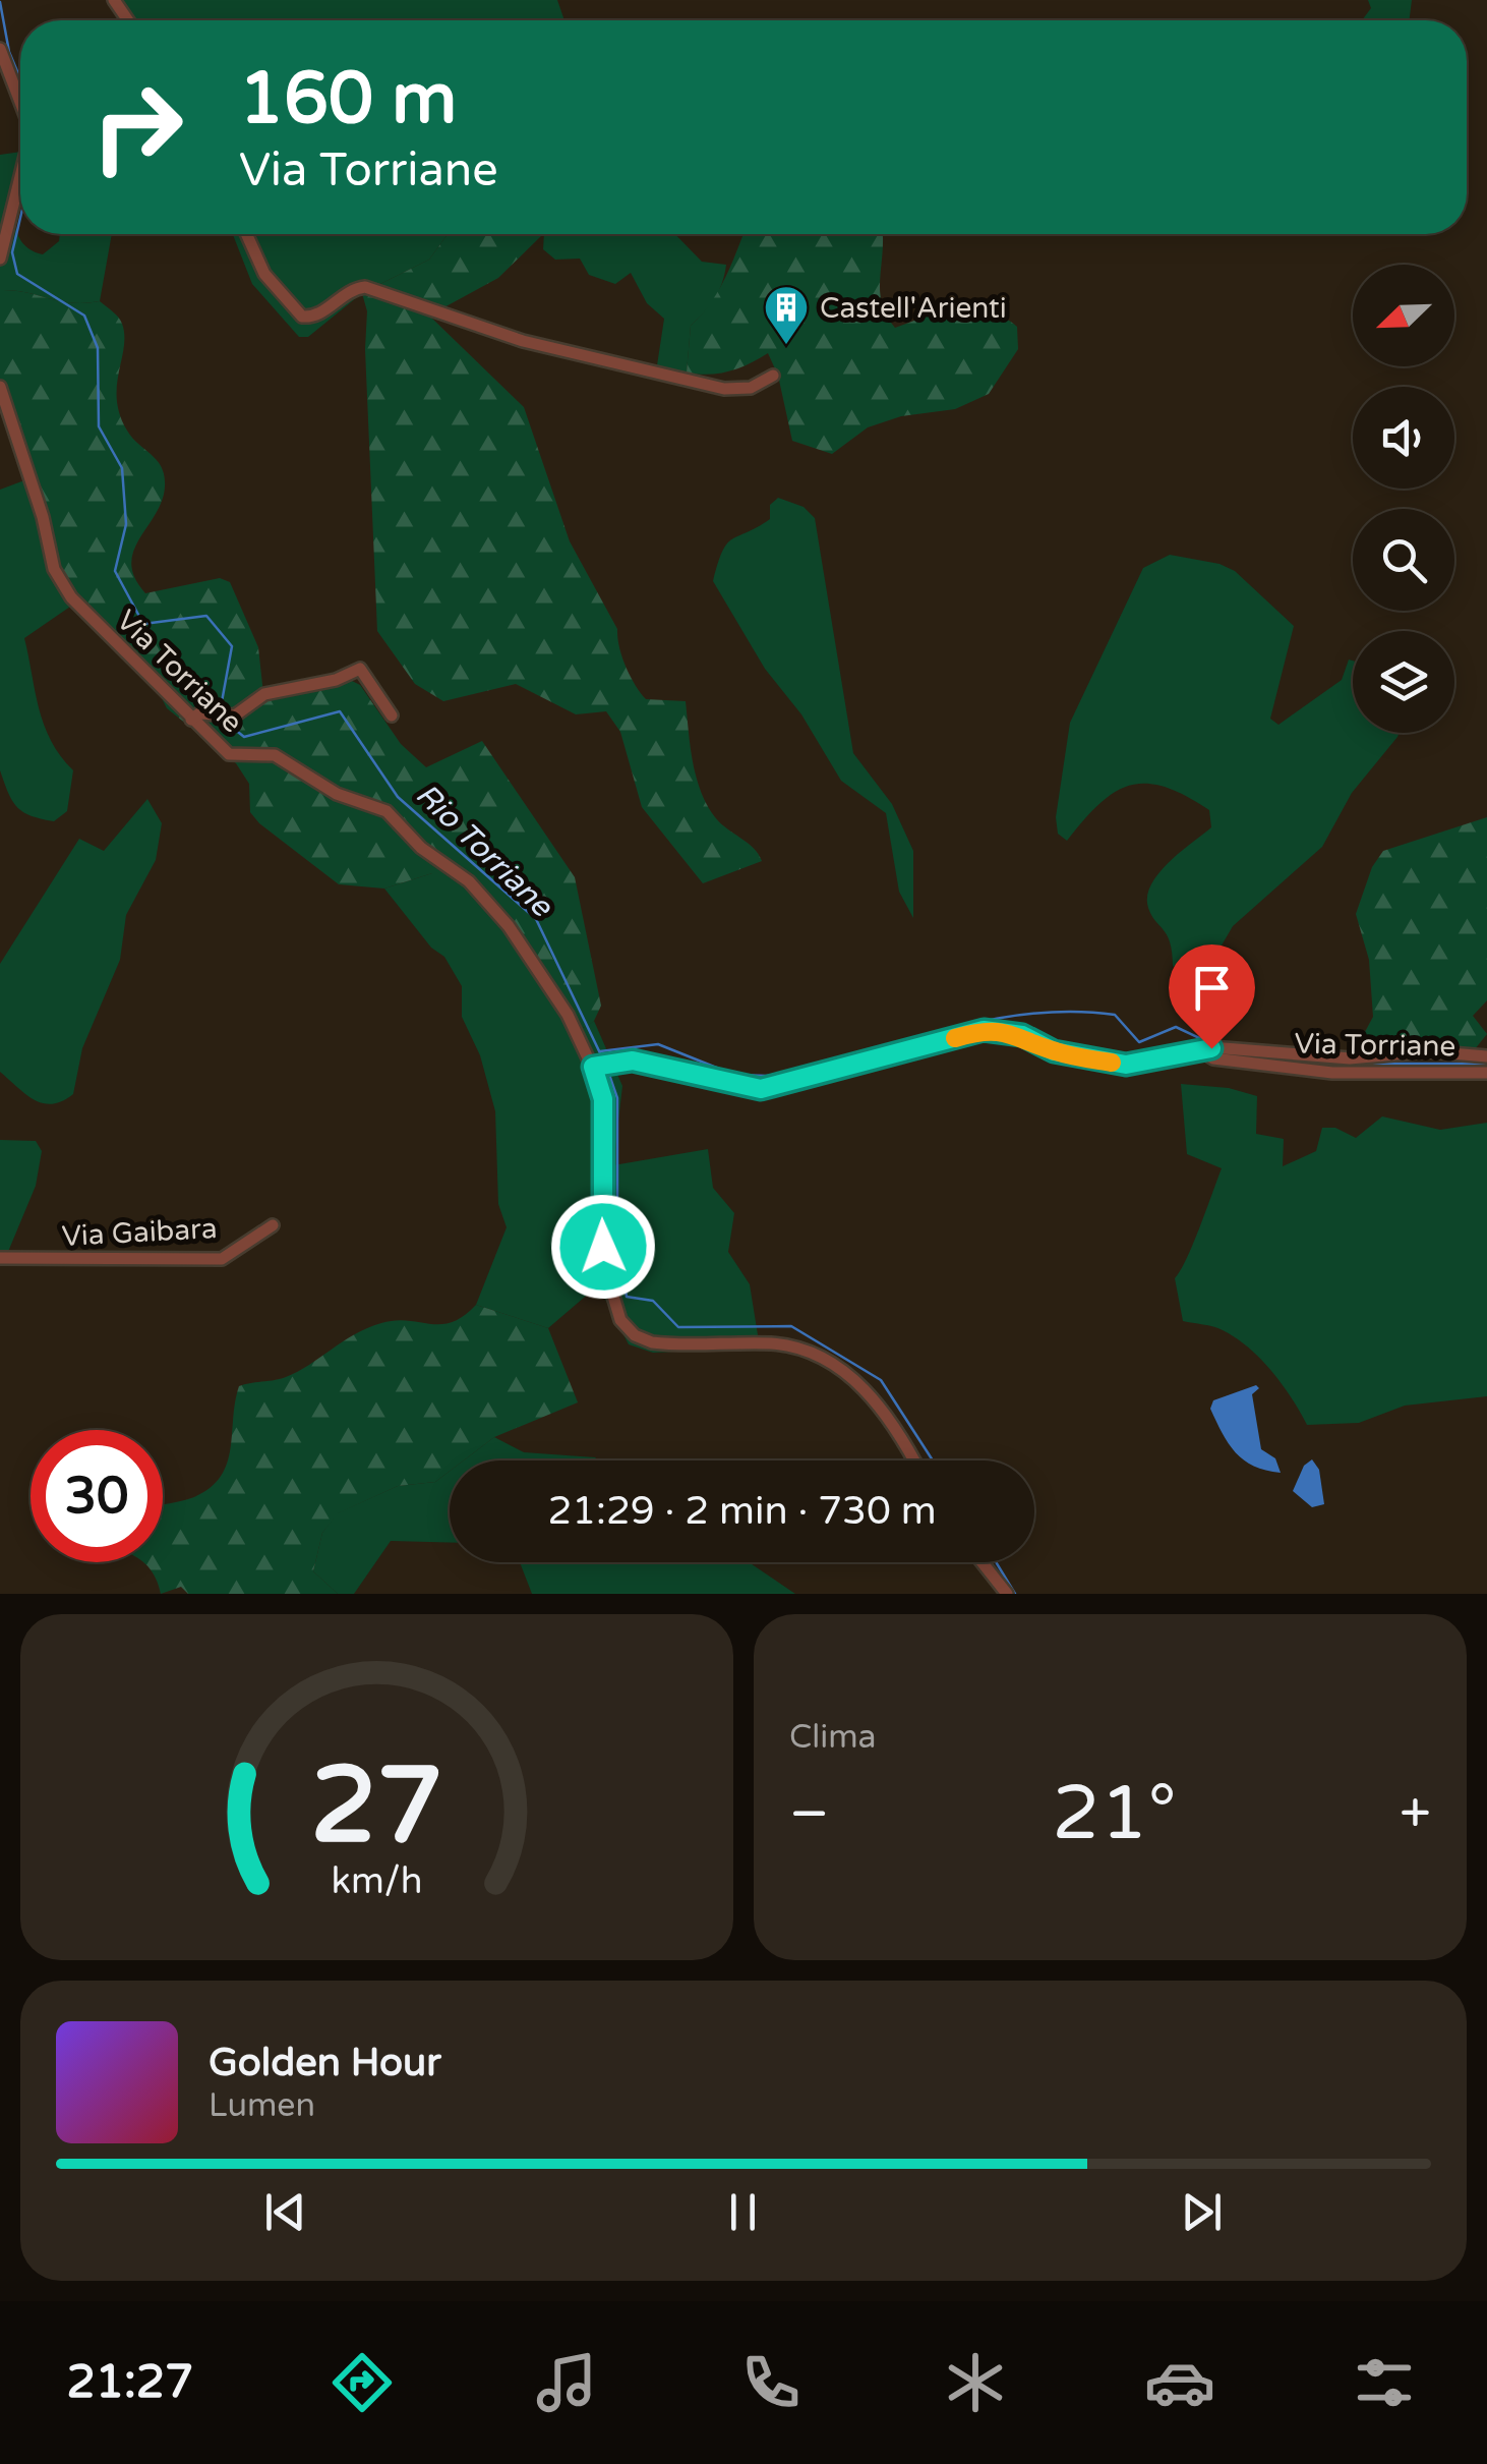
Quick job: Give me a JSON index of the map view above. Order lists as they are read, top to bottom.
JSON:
{
  "streets": {
    "street": ["Via Torriane", "Via Gaibara"]
  },
  "water": ["Rio Torriane"],
  "places": {
    "building": ["Castell'Arienti"]
  },
  "north": "bottom left",
  "page": {
    "turn": ["160 m", "Via Torriane"],
    "limit": "30",
    "trip": "21:29 · 2 min · 730 m",
    "tile": "Clima",
    "heat": ["−", "21°", "+"],
    "song": ["Golden Hour", "Lumen"],
    "tabs": "21:27",
    "gauge": ["27", "km/h"]
  }
}
